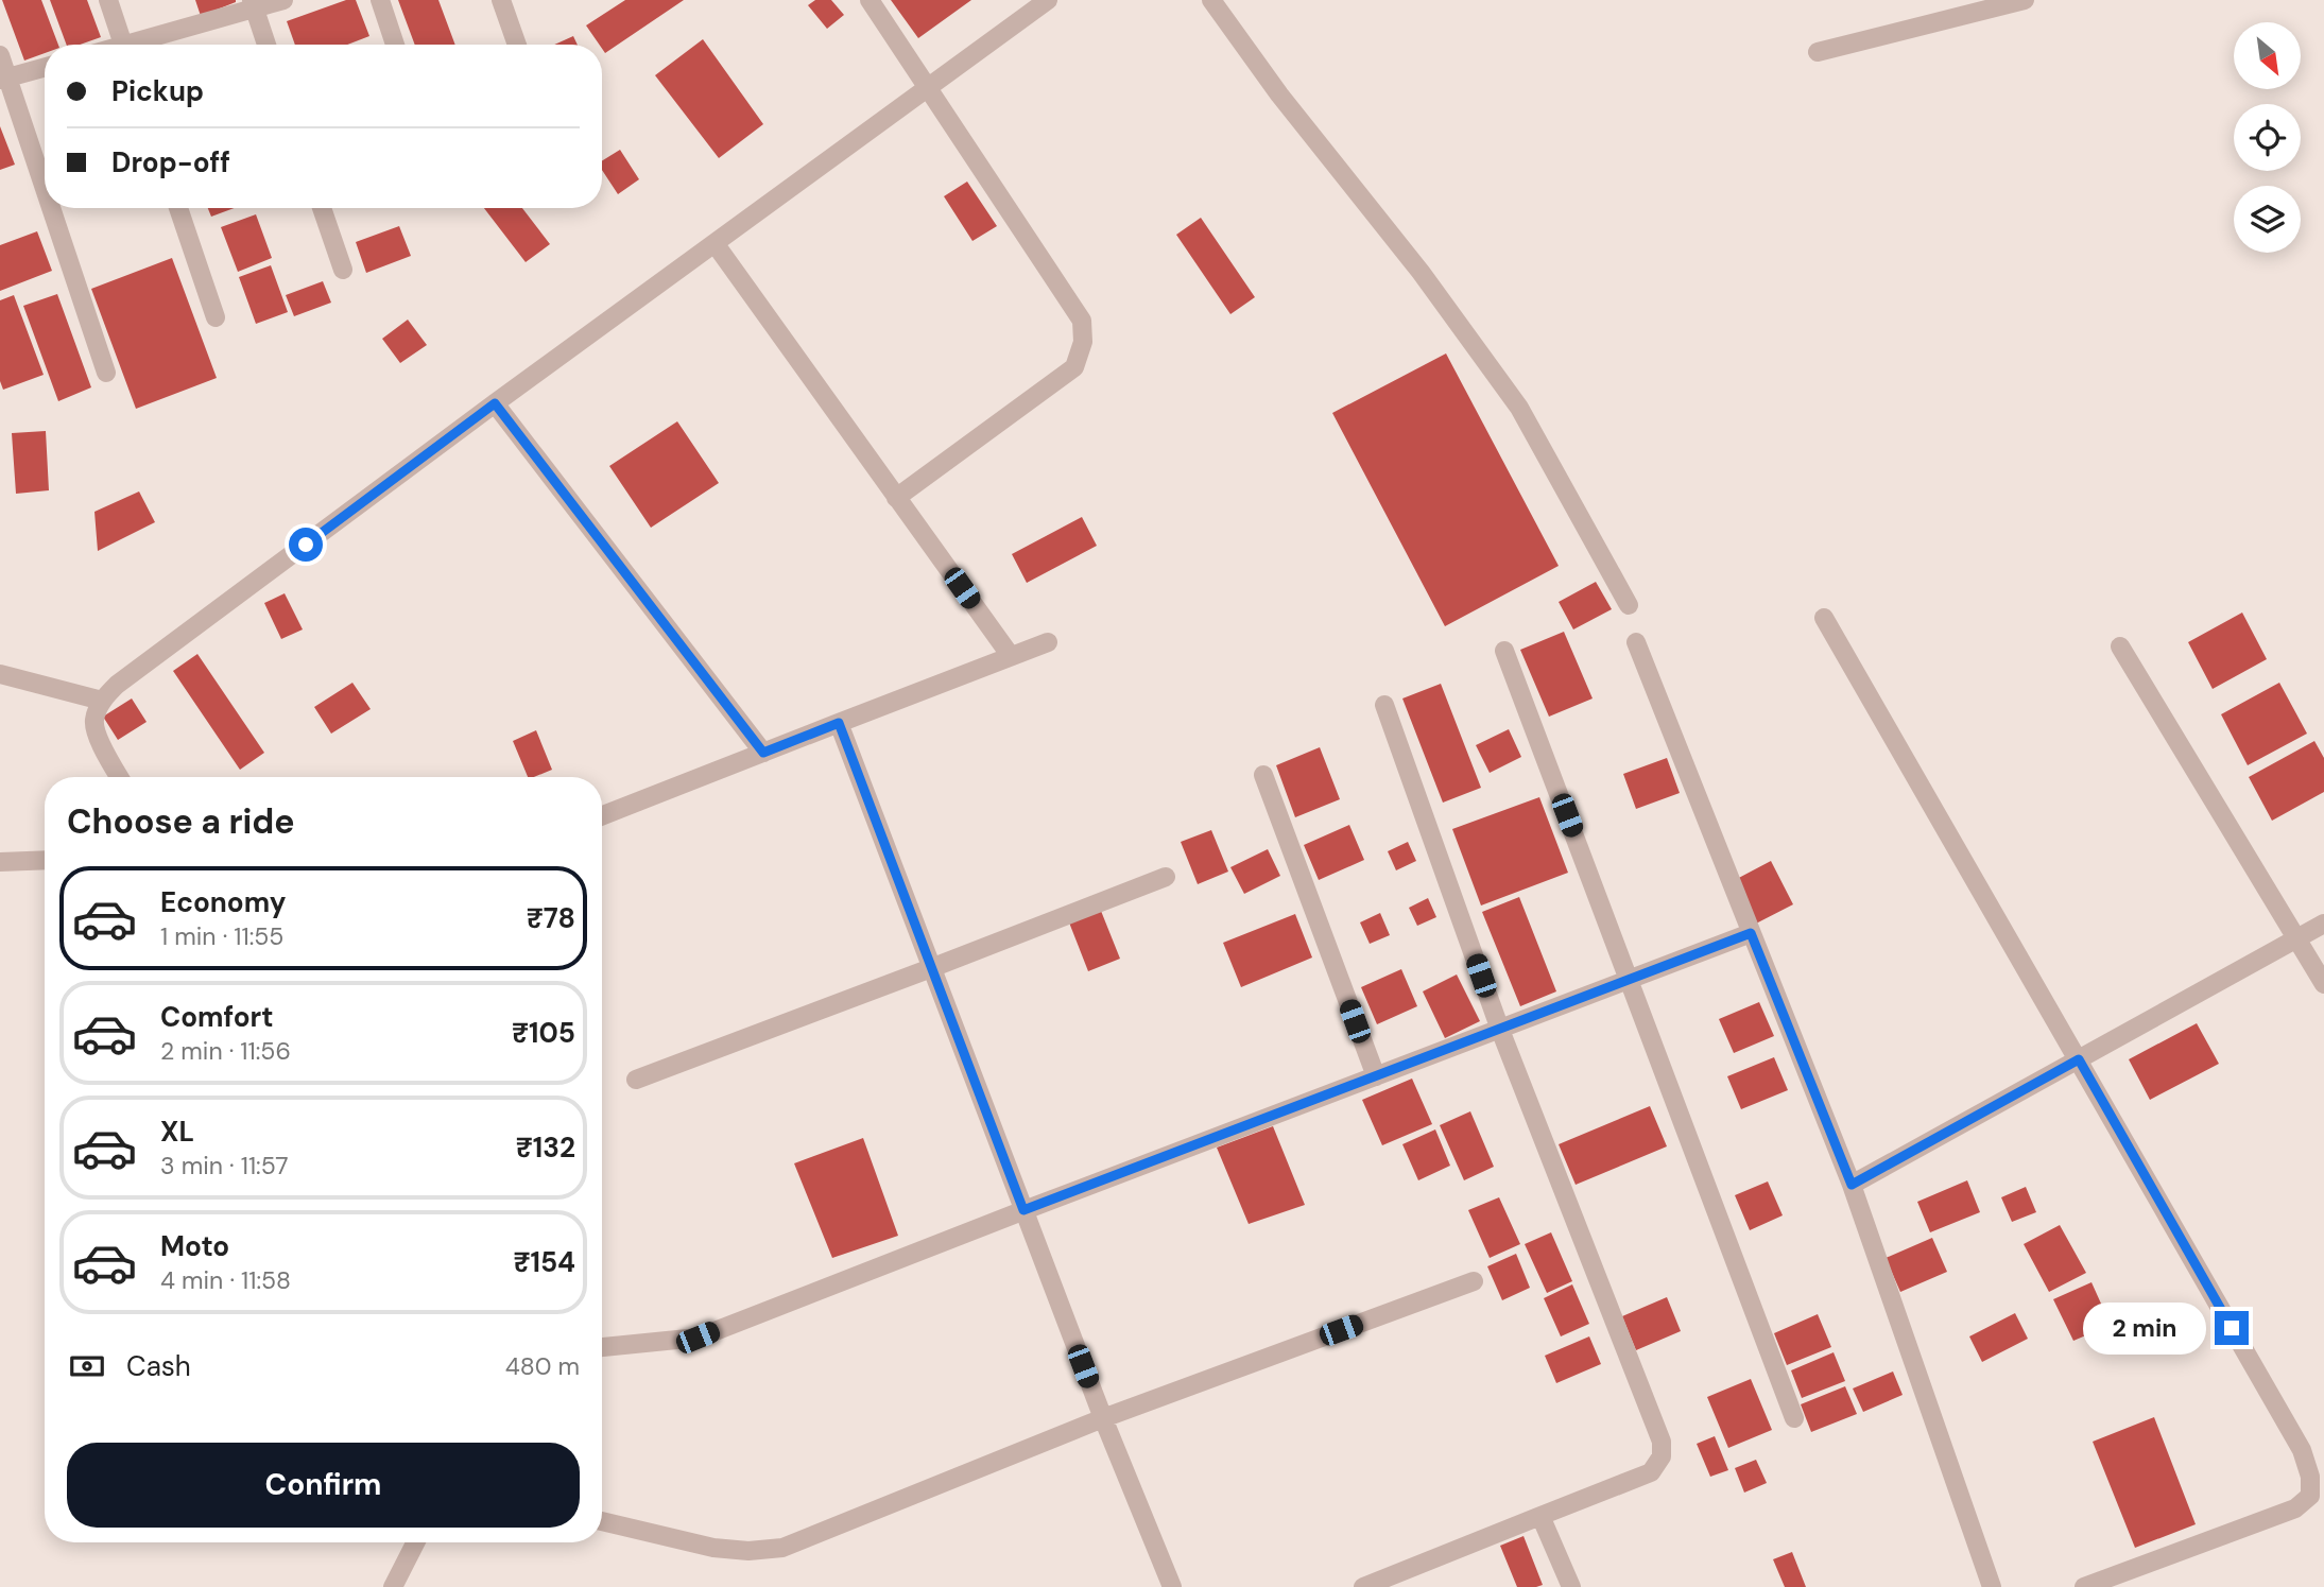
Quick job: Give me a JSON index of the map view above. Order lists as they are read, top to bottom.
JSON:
{
  "north": "bottom right",
  "page": {
    "banner": ["Pickup", "Drop-off"],
    "heading": "Choose a ride",
    "list": [
      {
        "name": "Economy",
        "note": "1 min · 11:55",
        "value": "₹78"
      },
      {
        "name": "Comfort",
        "note": "2 min · 11:56",
        "value": "₹105"
      },
      {
        "name": "XL",
        "note": "3 min · 11:57",
        "value": "₹132"
      },
      {
        "name": "Moto",
        "note": "4 min · 11:58",
        "value": "₹154"
      }
    ],
    "bubble": "2 min",
    "pay": ["Cash", "480 m"],
    "buttons": "Confirm"
  }
}
